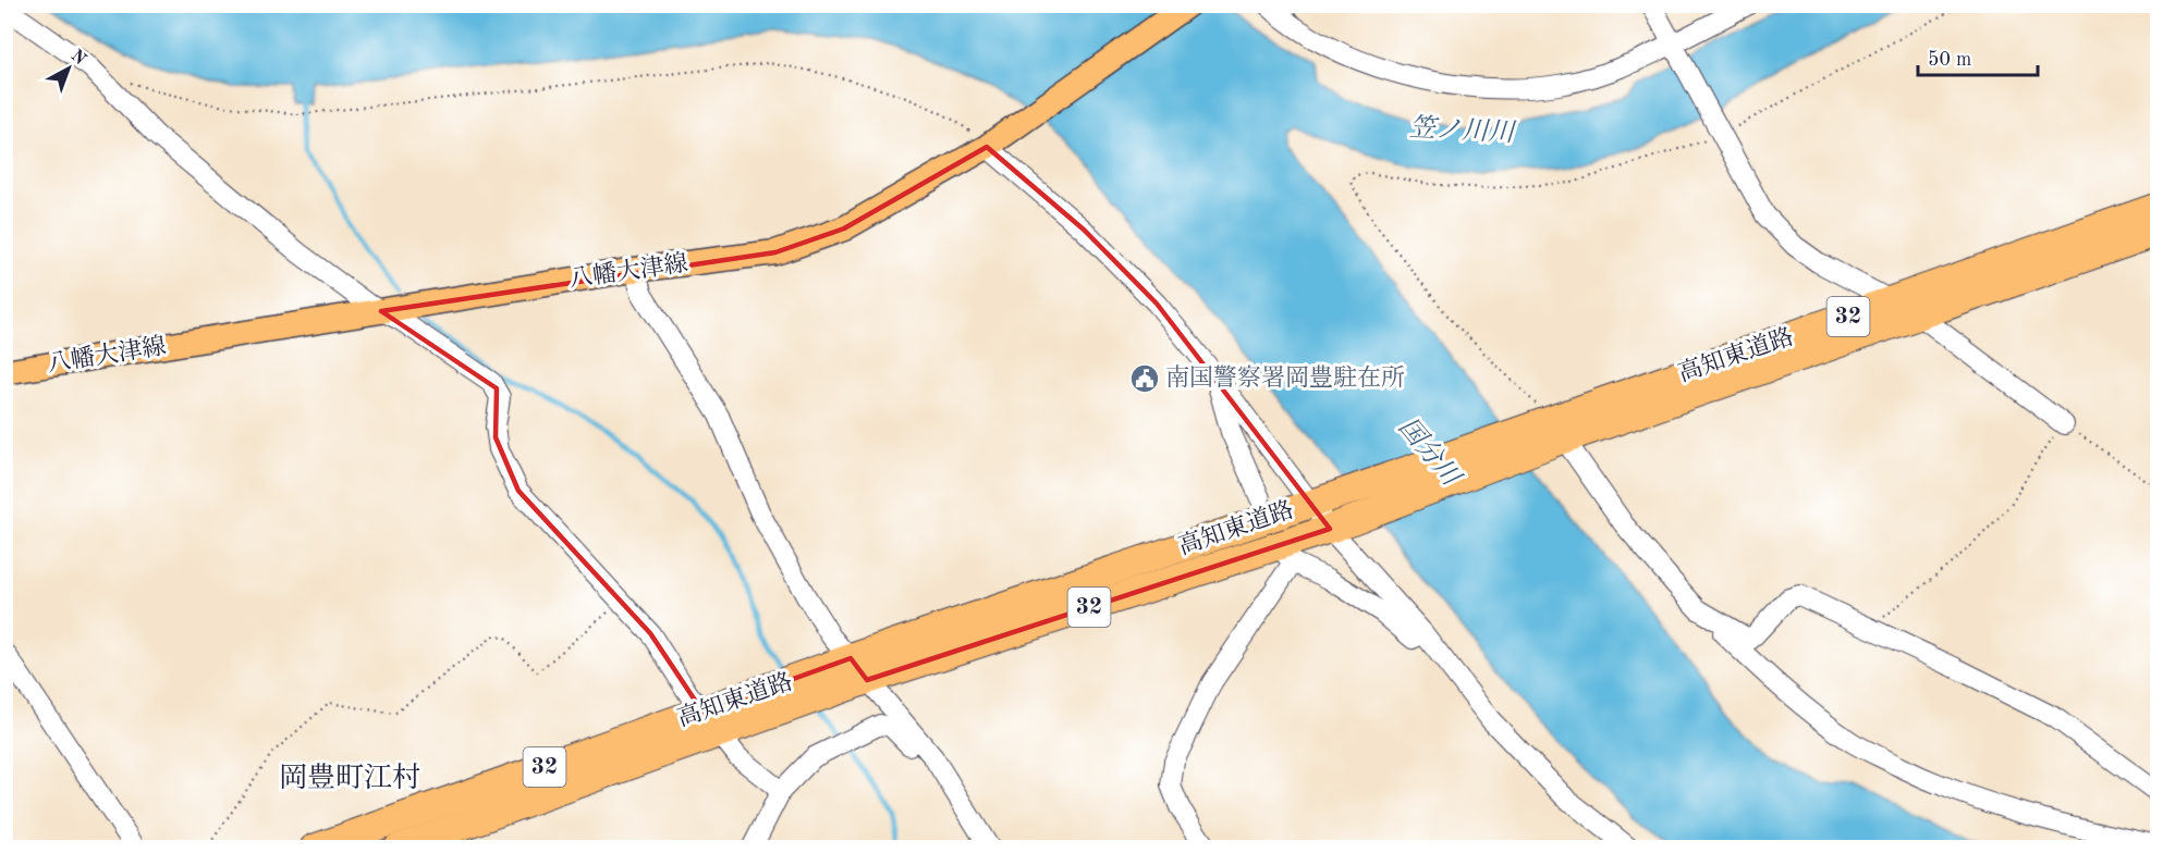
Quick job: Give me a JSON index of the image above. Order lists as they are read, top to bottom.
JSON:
{
  "streets": {
    "highway": ["32", "高知東道路"],
    "main road": ["八幡大津線"]
  },
  "districts": ["岡豊町江村"],
  "water": ["笠ノ川川", "国分川"],
  "places": {
    "public building": ["南国警察署岡豊駐在所"]
  },
  "scale_bar": "50 m",
  "north": "top right"
}
